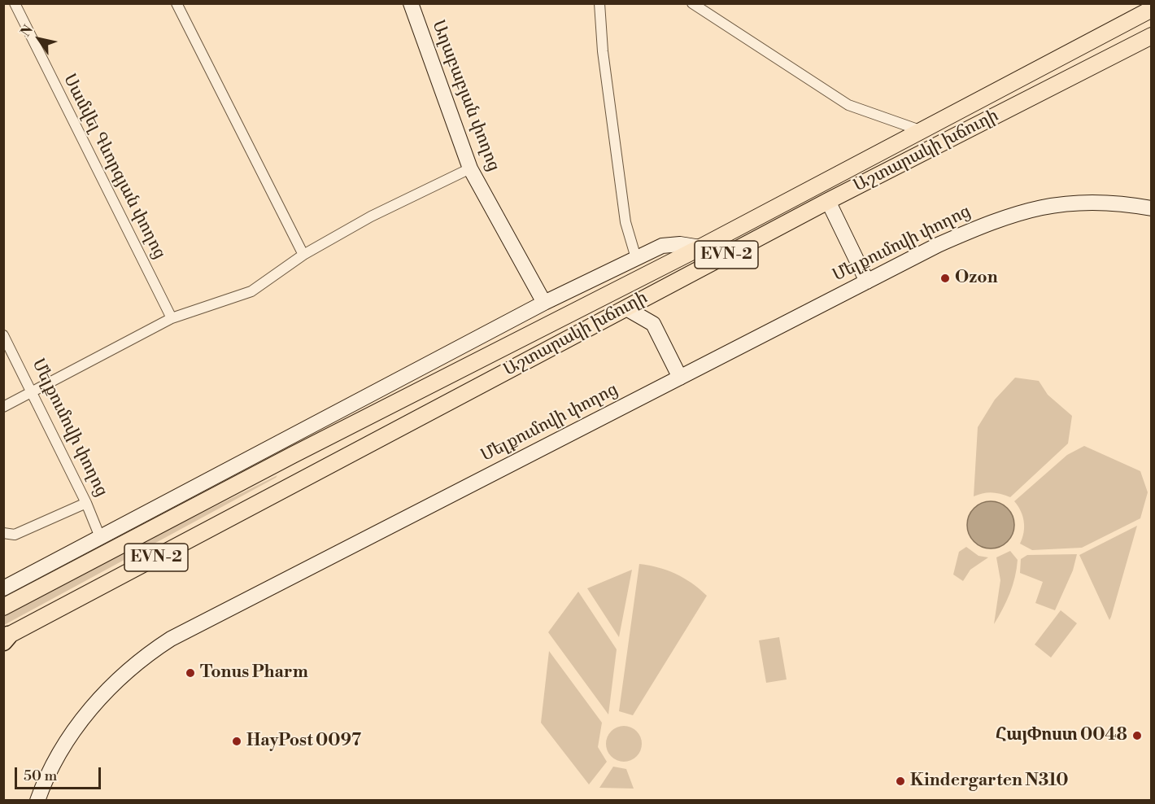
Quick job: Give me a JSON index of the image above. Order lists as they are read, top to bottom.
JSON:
{
  "streets": {
    "main road": ["Աշտարակի խճուղի", "EVN-2"],
    "street": ["Աղաբաբյան փողոց", "Սամվել Գևորգյան փողոց", "Մելքումովի փողոց"]
  },
  "places": [
    "Ozon",
    "Tonus Pharm",
    "ՀայՓոստ 0048",
    "HayPost 0097",
    "Kindergarten N310"
  ],
  "scale_bar": "50 m",
  "north": "top left"
}
